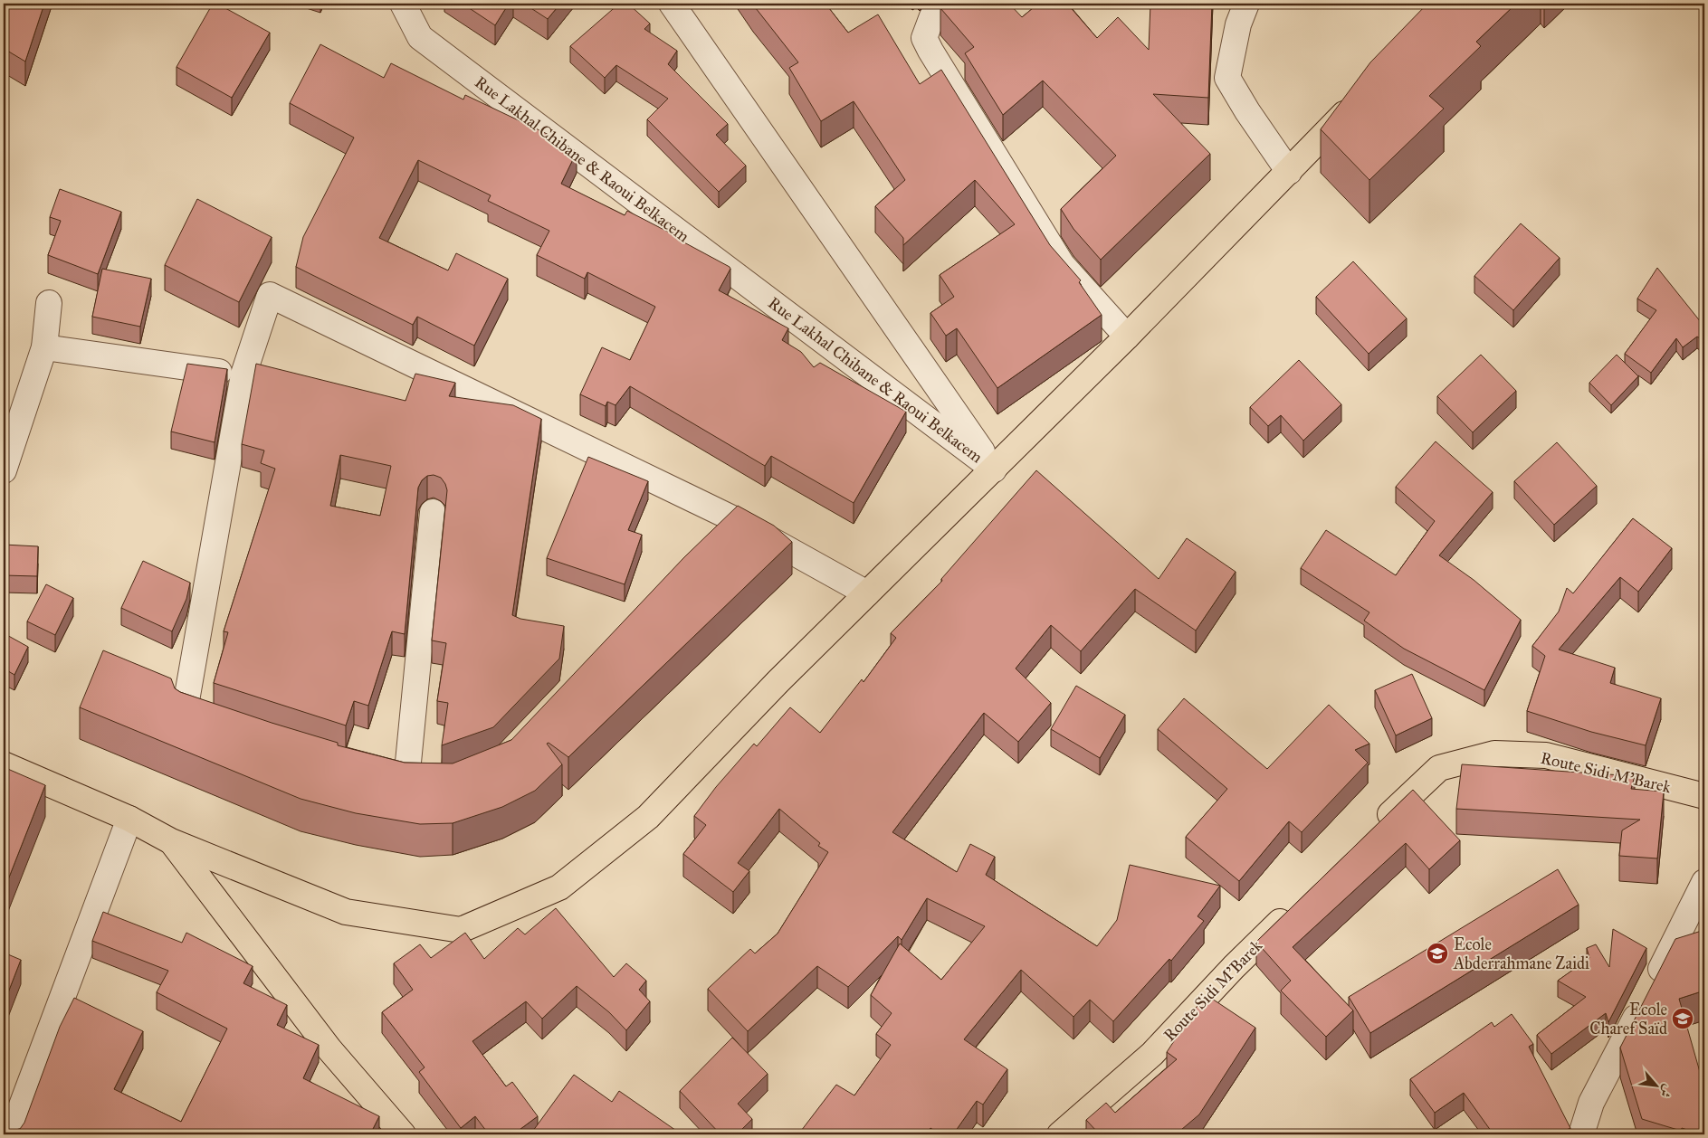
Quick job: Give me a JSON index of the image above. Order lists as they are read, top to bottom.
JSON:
{
  "streets": {
    "main road": ["Route Sidi M'Barek"],
    "street": ["Rue Lakhal Chibane & Raoui Belkacem"]
  },
  "places": {
    "school or university": ["Ecole Abderrahmane Zaidi", "Ecole Charef Saïd"]
  },
  "north": "bottom right"
}
